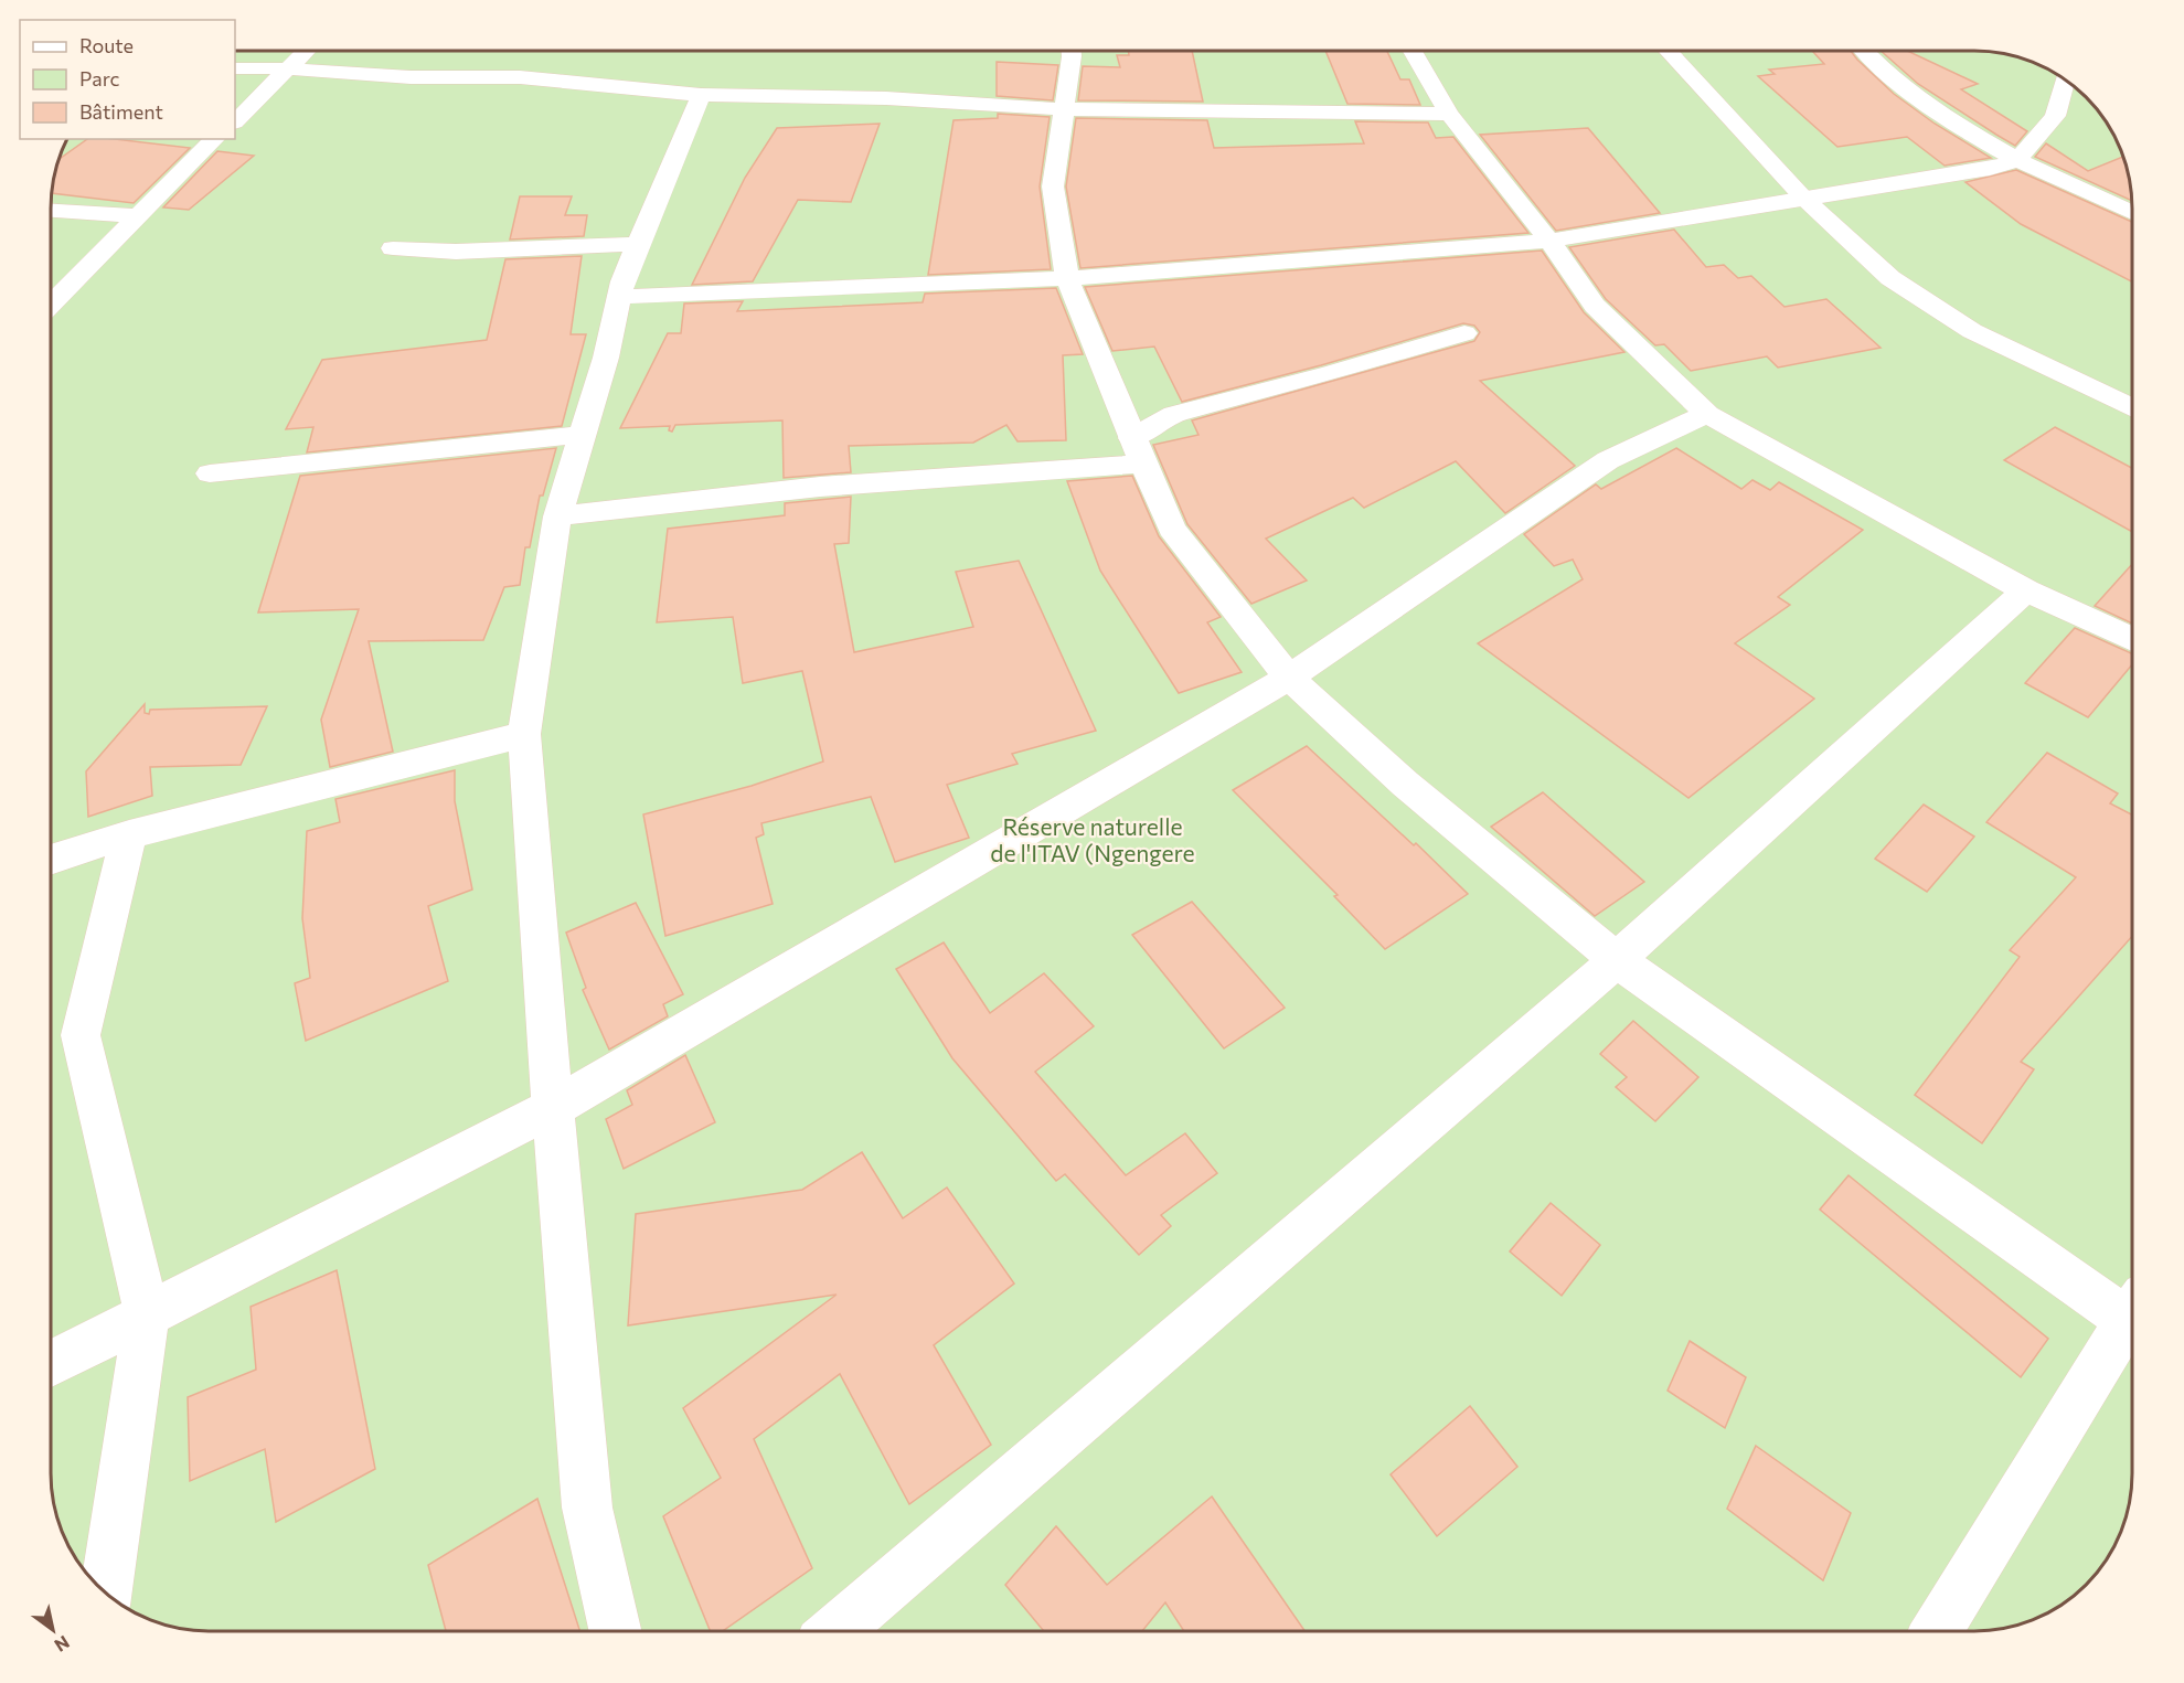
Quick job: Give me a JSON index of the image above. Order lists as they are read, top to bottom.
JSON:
{
  "parks": ["Réserve naturelle de l'ITAV (Ngengere"],
  "legend": ["Route", "Parc", "Bâtiment"],
  "north": "bottom right"
}
